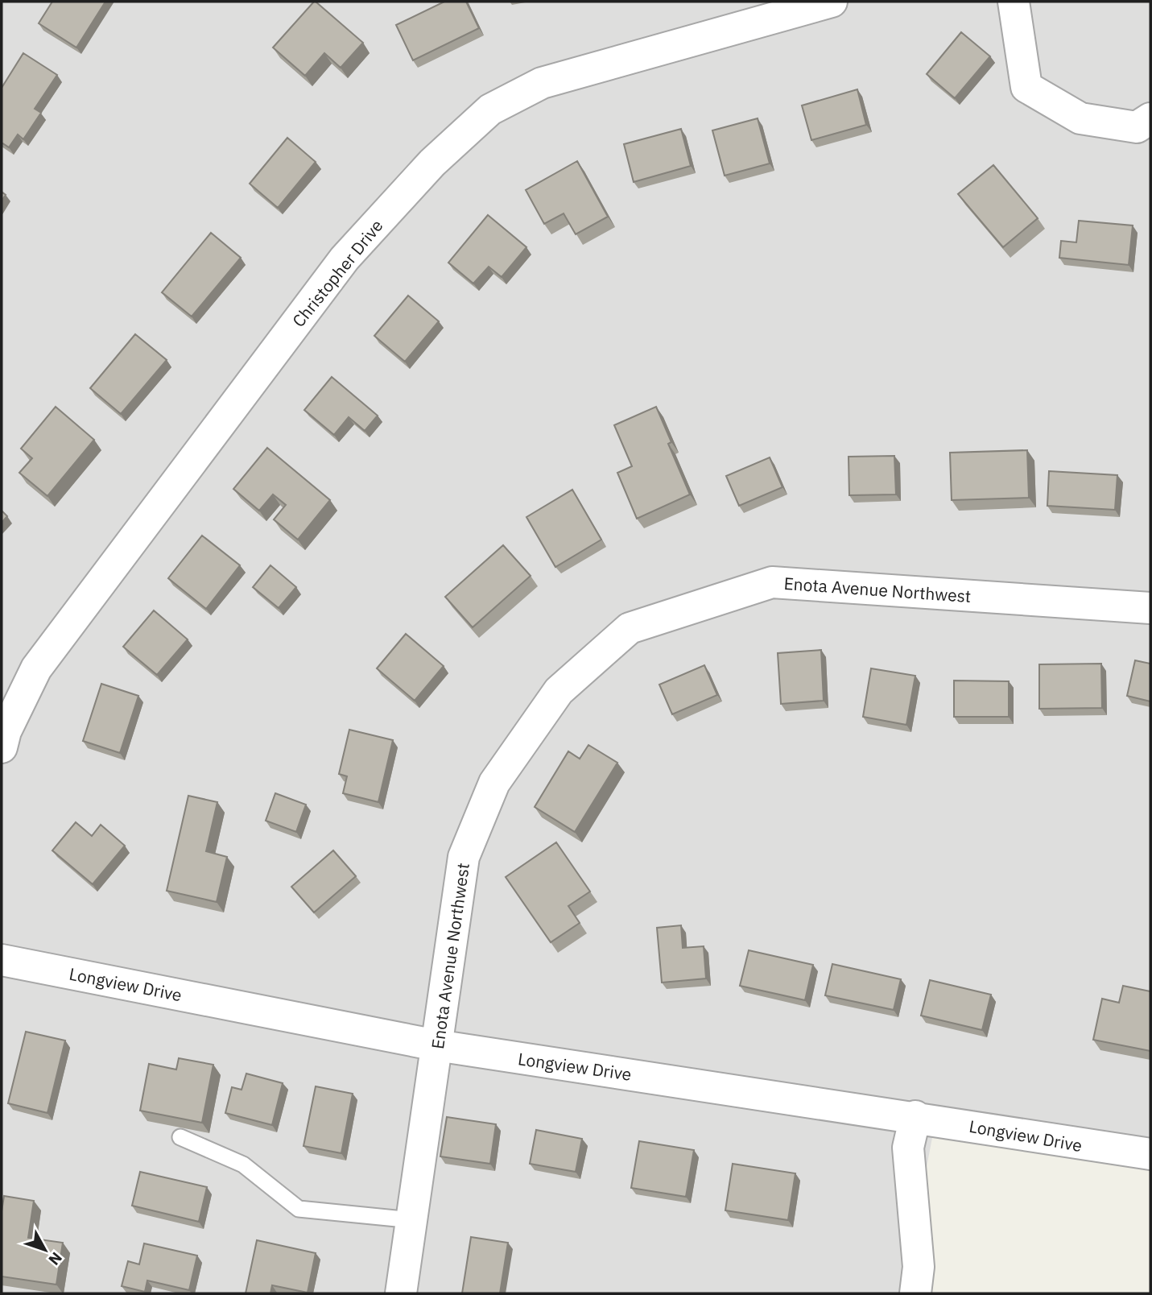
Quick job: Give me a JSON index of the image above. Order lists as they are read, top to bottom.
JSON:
{
  "streets": {
    "street": ["Christopher Drive", "Enota Avenue Northwest", "Longview Drive"]
  },
  "crossings": [
    ["Enota Avenue Northwest", "Longview Drive"]
  ],
  "north": "bottom right"
}
